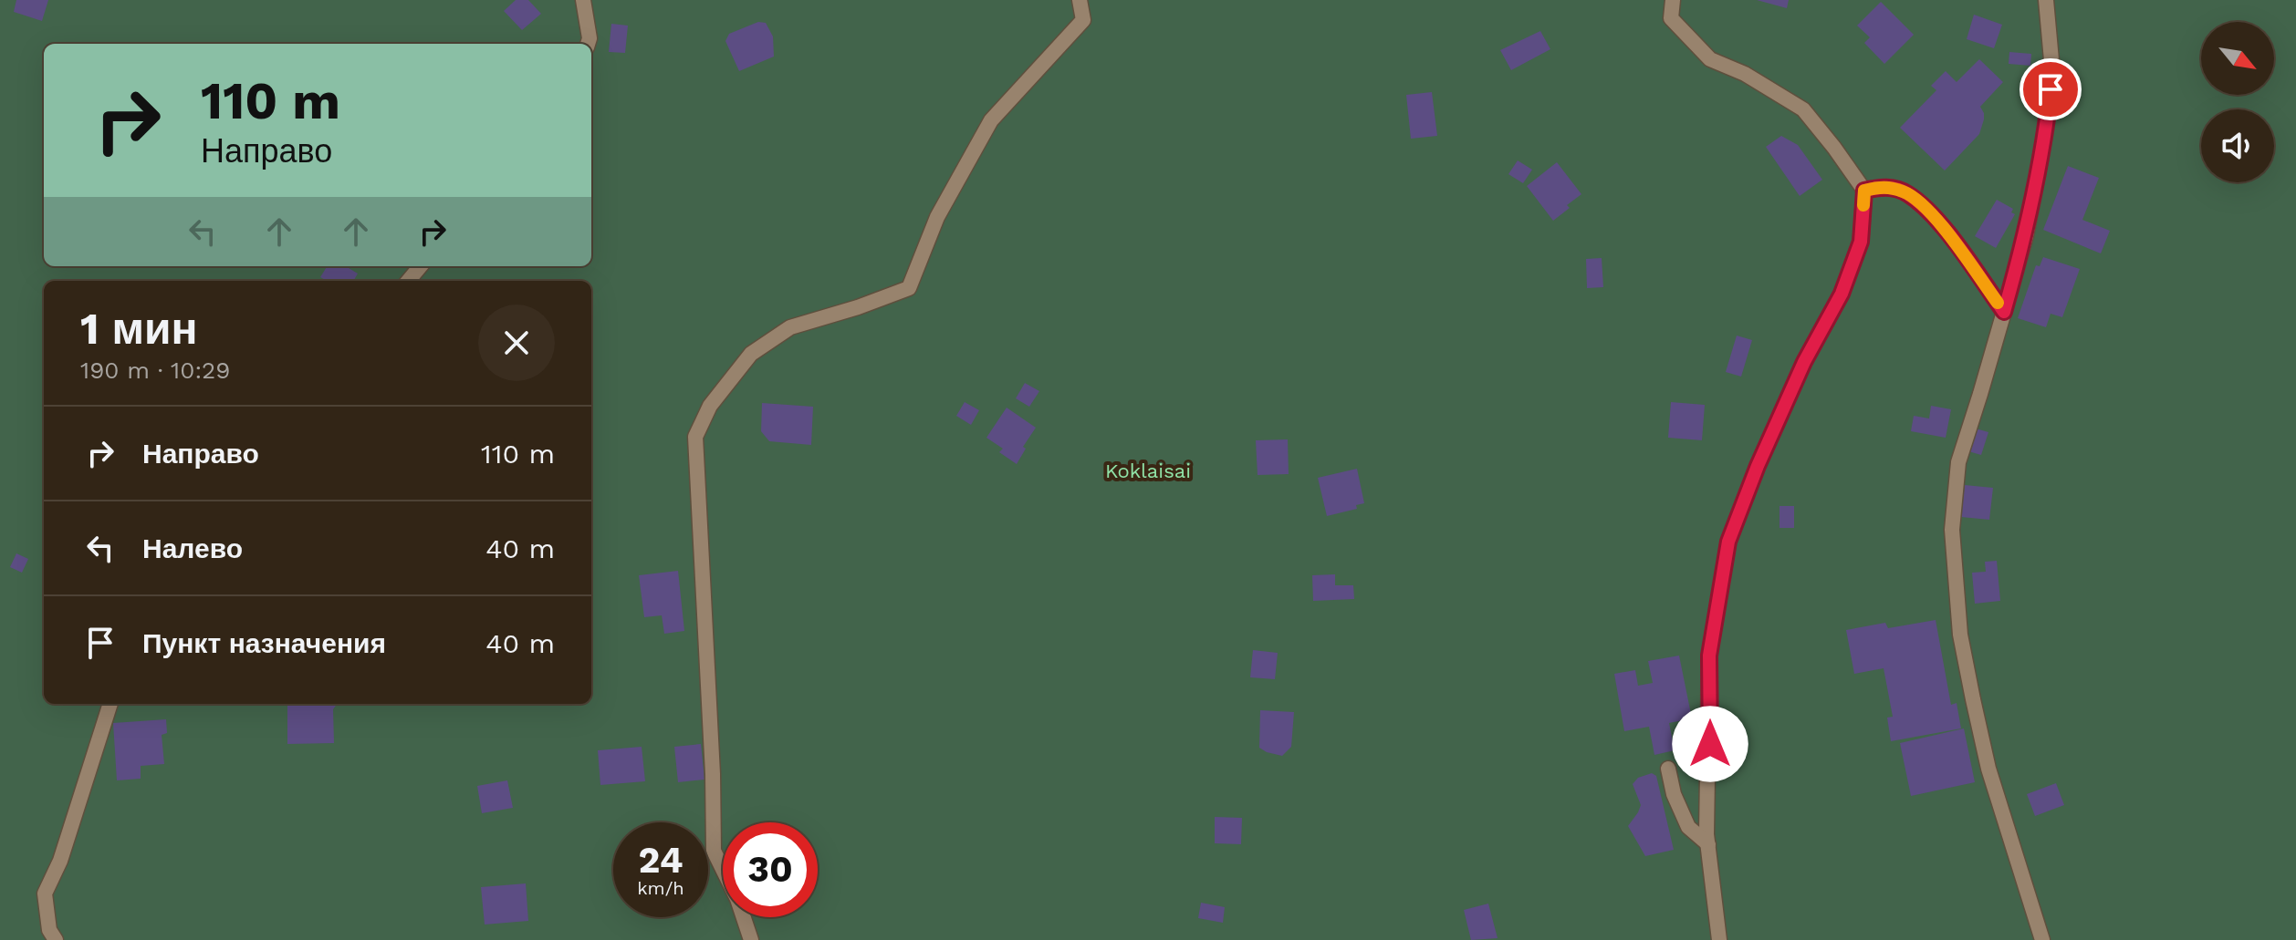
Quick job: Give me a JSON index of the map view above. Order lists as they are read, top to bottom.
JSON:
{
  "parks": ["Koklaisai"],
  "north": "bottom right",
  "page": {
    "turn": ["110 m", "Направо"],
    "heading": ["1 мин", "190 m · 10:29"],
    "list": [
      {
        "name": "Направо",
        "value": "110 m"
      },
      {
        "name": "Налево",
        "value": "40 m"
      },
      {
        "name": "Пункт назначения",
        "value": "40 m"
      }
    ],
    "speed": "24 km/h",
    "limit": "30"
  }
}
